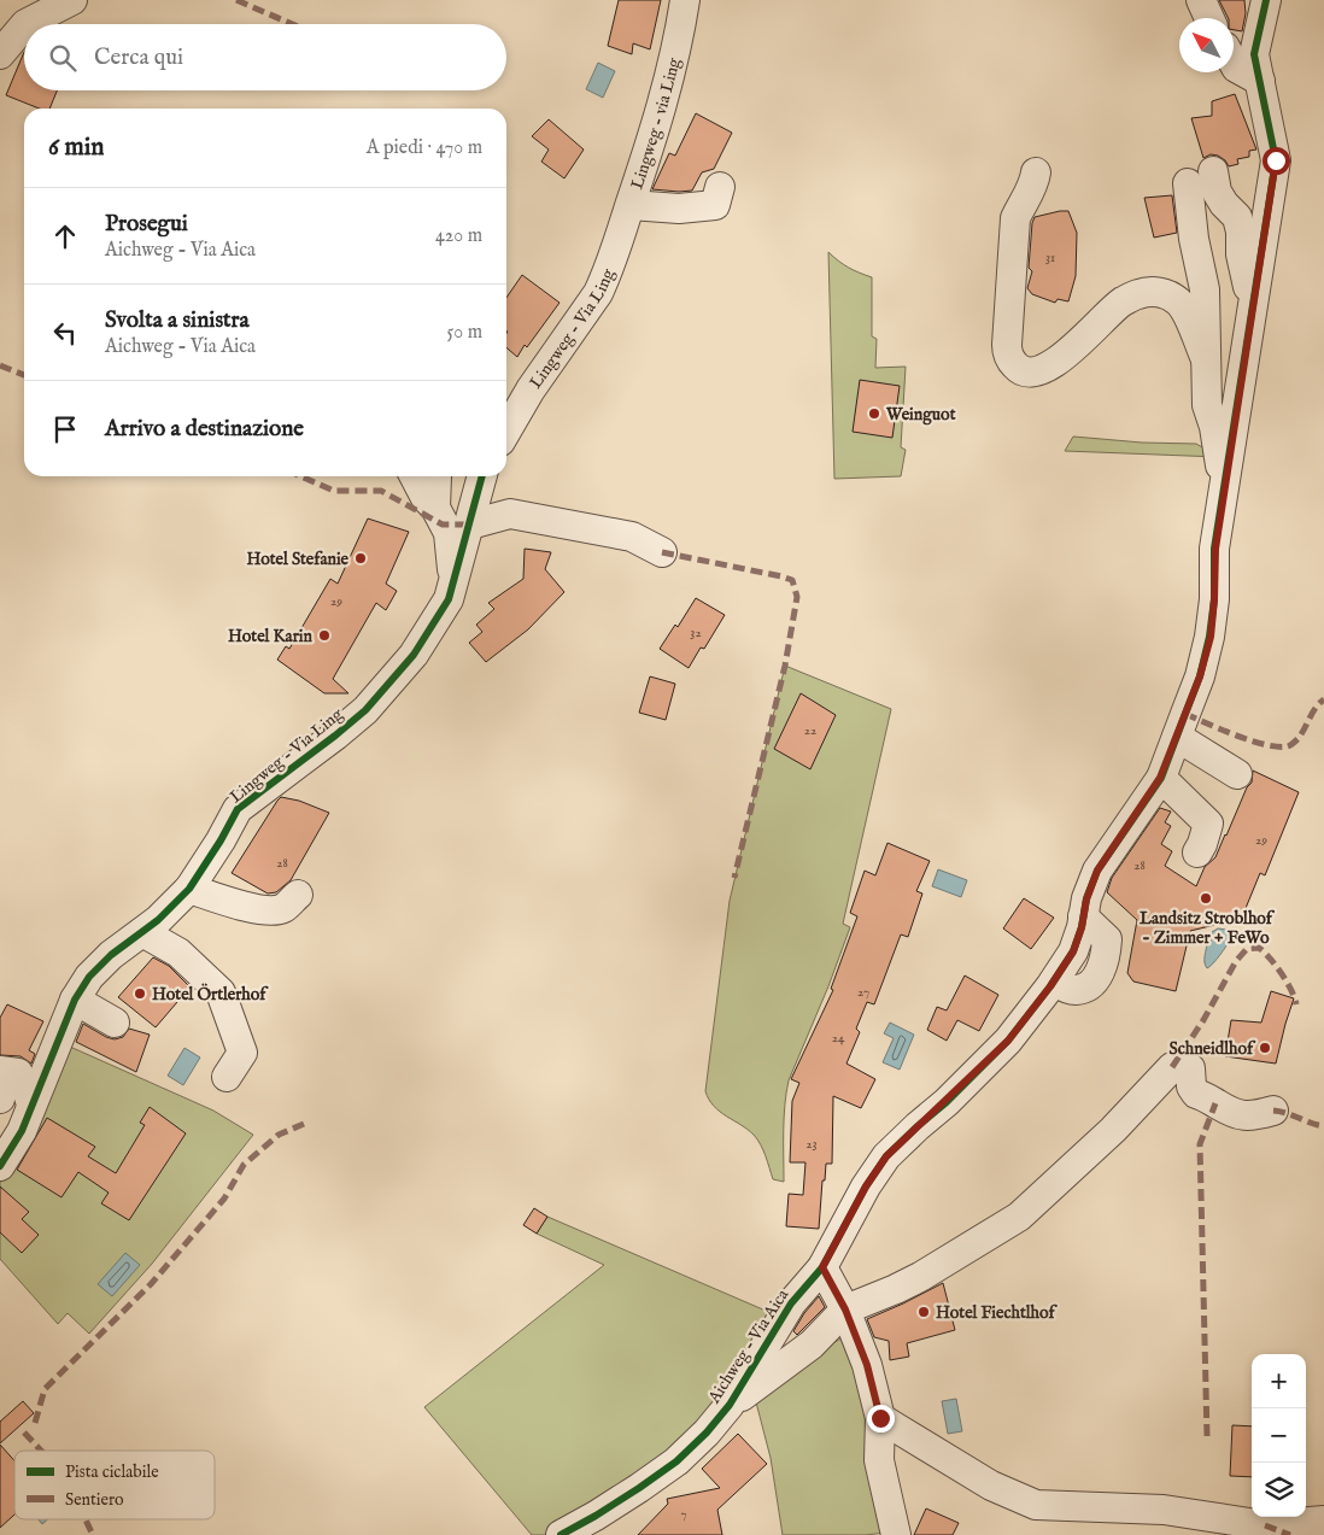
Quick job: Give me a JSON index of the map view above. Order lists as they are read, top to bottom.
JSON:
{
  "streets": {
    "street": ["Lingweg - via Ling", "Lingweg - Via Ling", "Aichweg - Via Aica"]
  },
  "crossings": [
    ["Lingweg - via Ling", "Lingweg - Via Ling"]
  ],
  "places": [
    "Weinguot",
    "Hotel Stefanie",
    "Hotel Karin",
    "Landsitz Stroblhof - Zimmer + FeWo",
    "Hotel Örtlerhof",
    "Schneidlhof",
    "Hotel Fiechtlhof"
  ],
  "house_numbers": [
    "31",
    "29",
    "32",
    "22",
    "29",
    "28",
    "28",
    "27",
    "24",
    "23",
    "7"
  ],
  "legend": ["Pista ciclabile", "Sentiero"],
  "north": "top left",
  "page": {
    "search": "Cerca qui",
    "heading": ["6 min", "A piedi · 470 m"],
    "list": [
      ["Prosegui", "Aichweg - Via Aica", "420 m"],
      ["Svolta a sinistra", "Aichweg - Via Aica", "50 m"],
      "Arrivo a destinazione"
    ],
    "map_buttons": ["+", "−"]
  }
}
